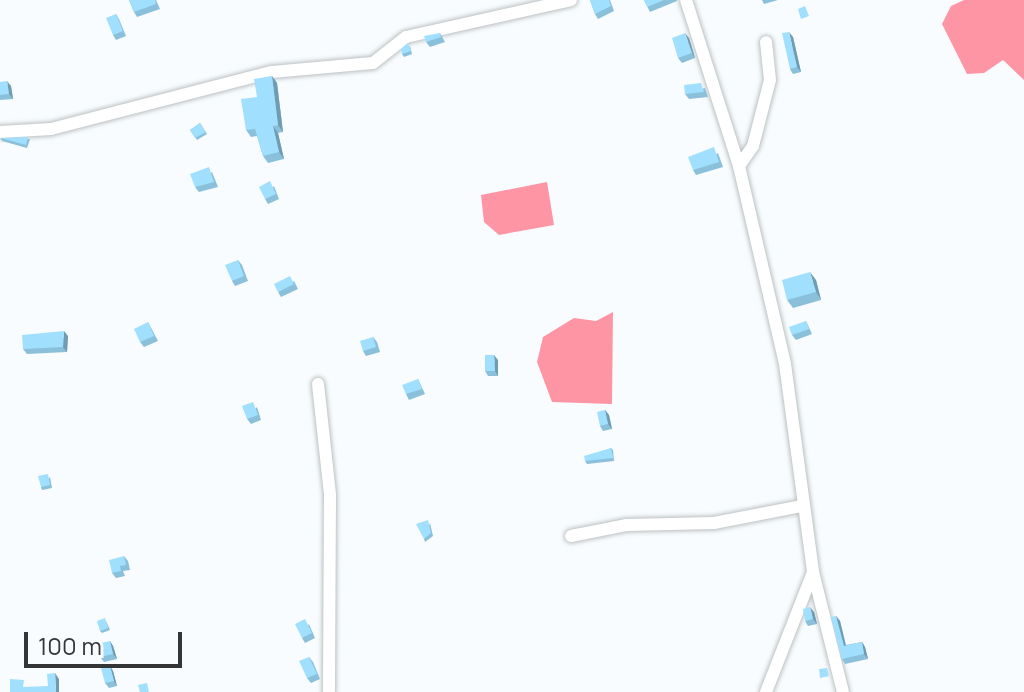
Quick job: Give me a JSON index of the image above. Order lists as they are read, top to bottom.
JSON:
{
  "scale_bar": "100 m"
}
